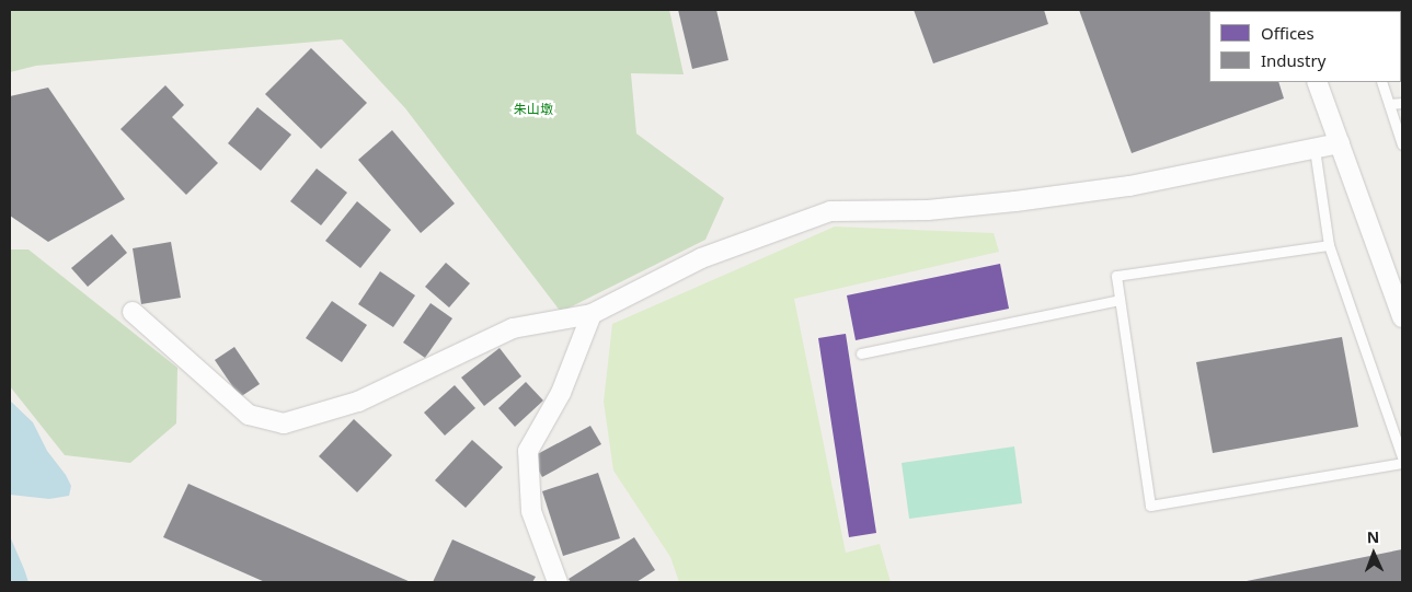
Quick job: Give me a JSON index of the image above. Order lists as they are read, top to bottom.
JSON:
{
  "parks": ["朱山墩"],
  "legend": ["Offices", "Industry"],
  "north": "top"
}
